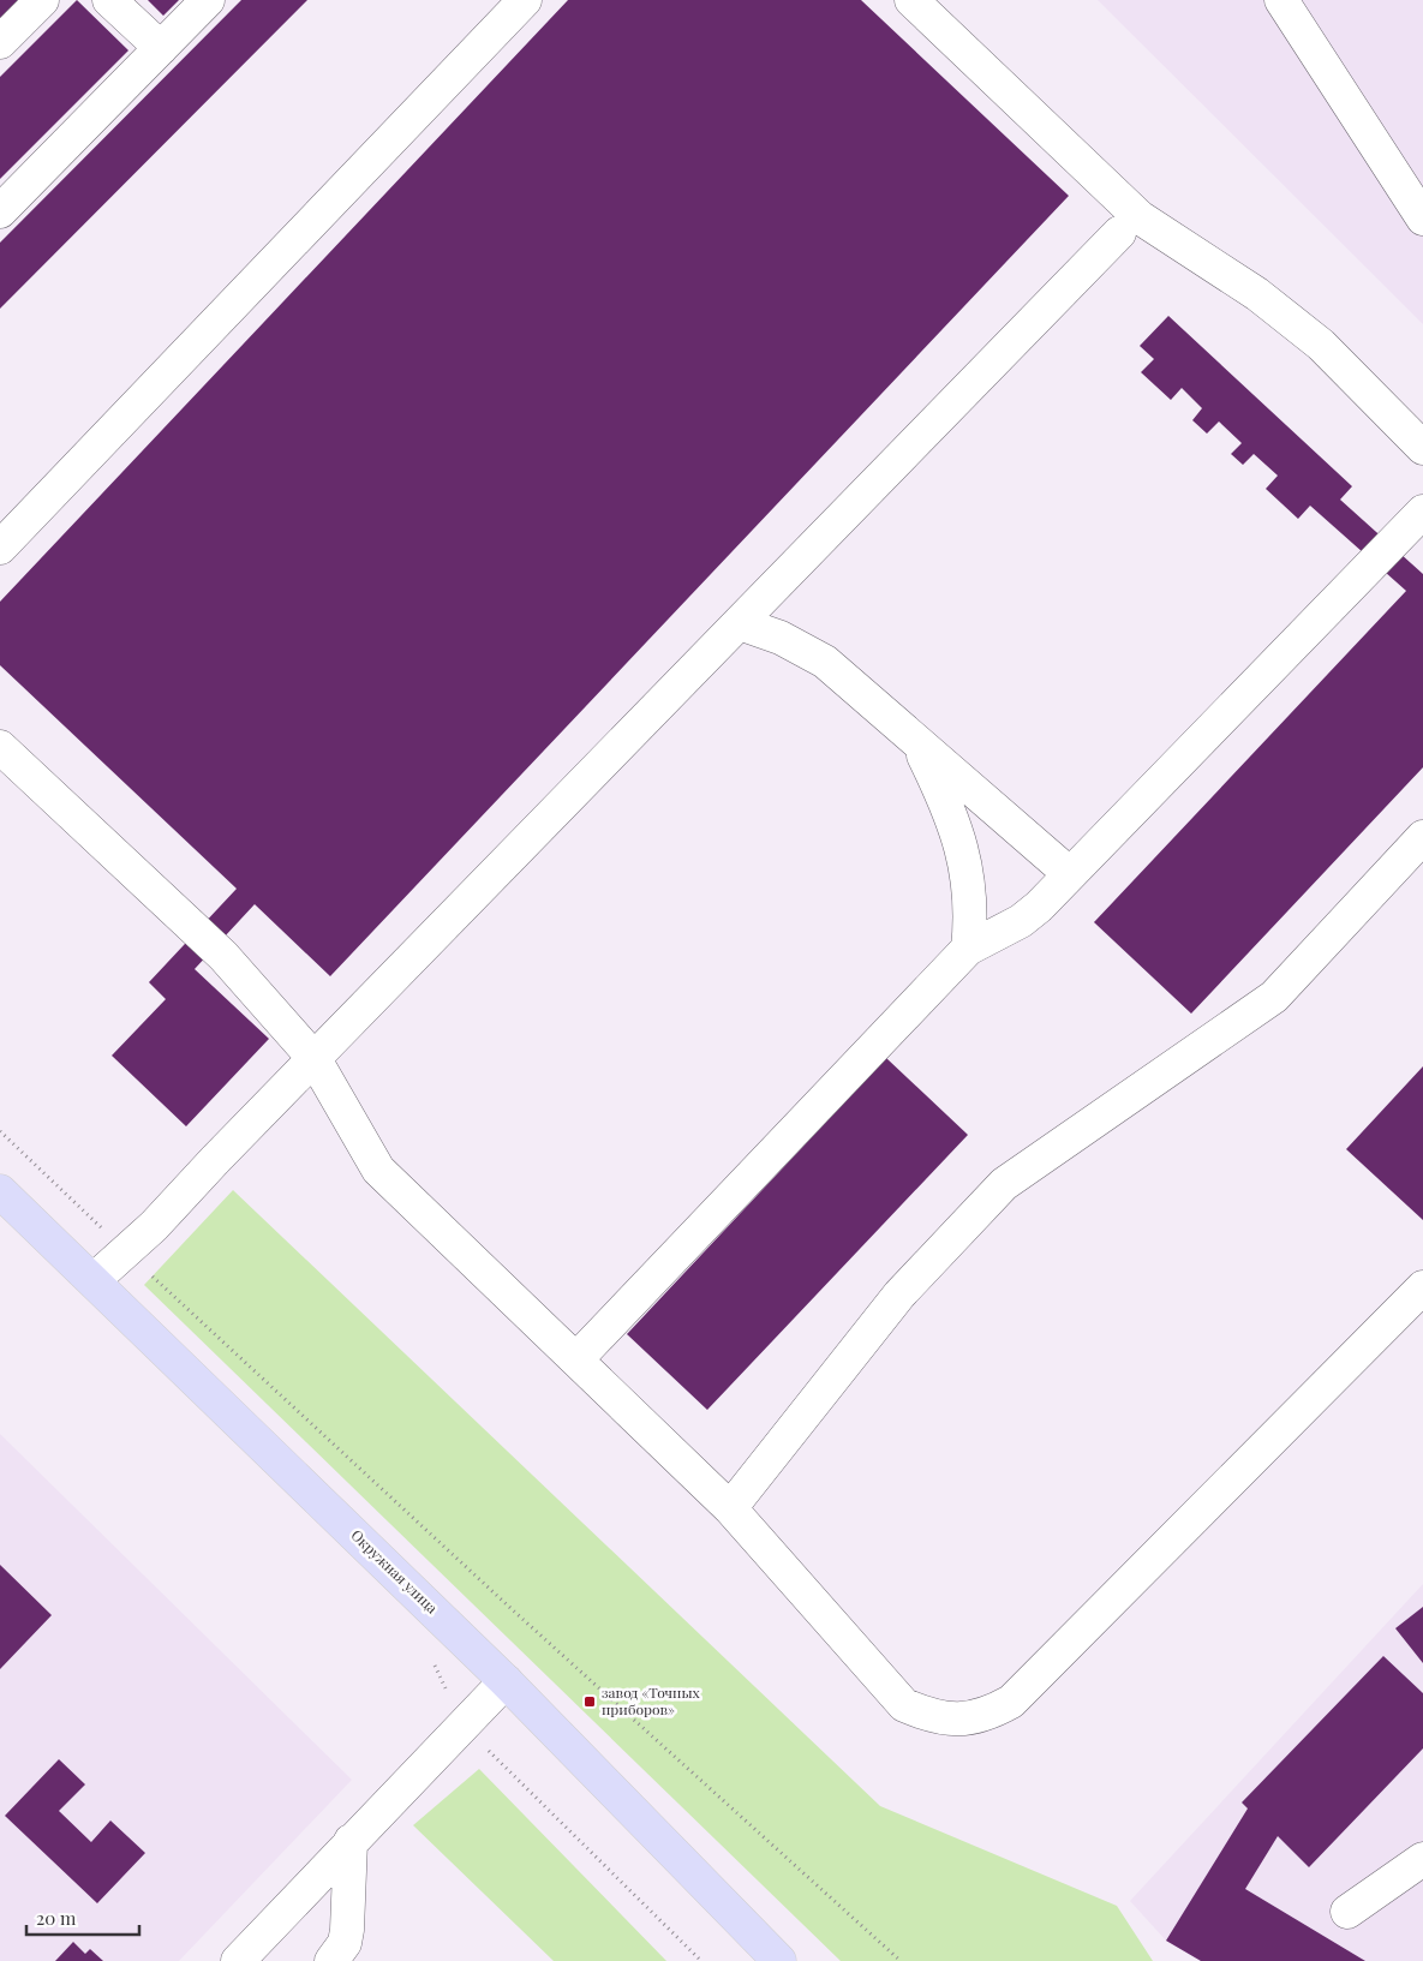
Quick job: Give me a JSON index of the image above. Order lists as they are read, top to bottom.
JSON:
{
  "streets": {
    "main road": ["Окружная улица"]
  },
  "places": {
    "transit": ["завод «Точных приборов»"]
  },
  "scale_bar": "20 m"
}
